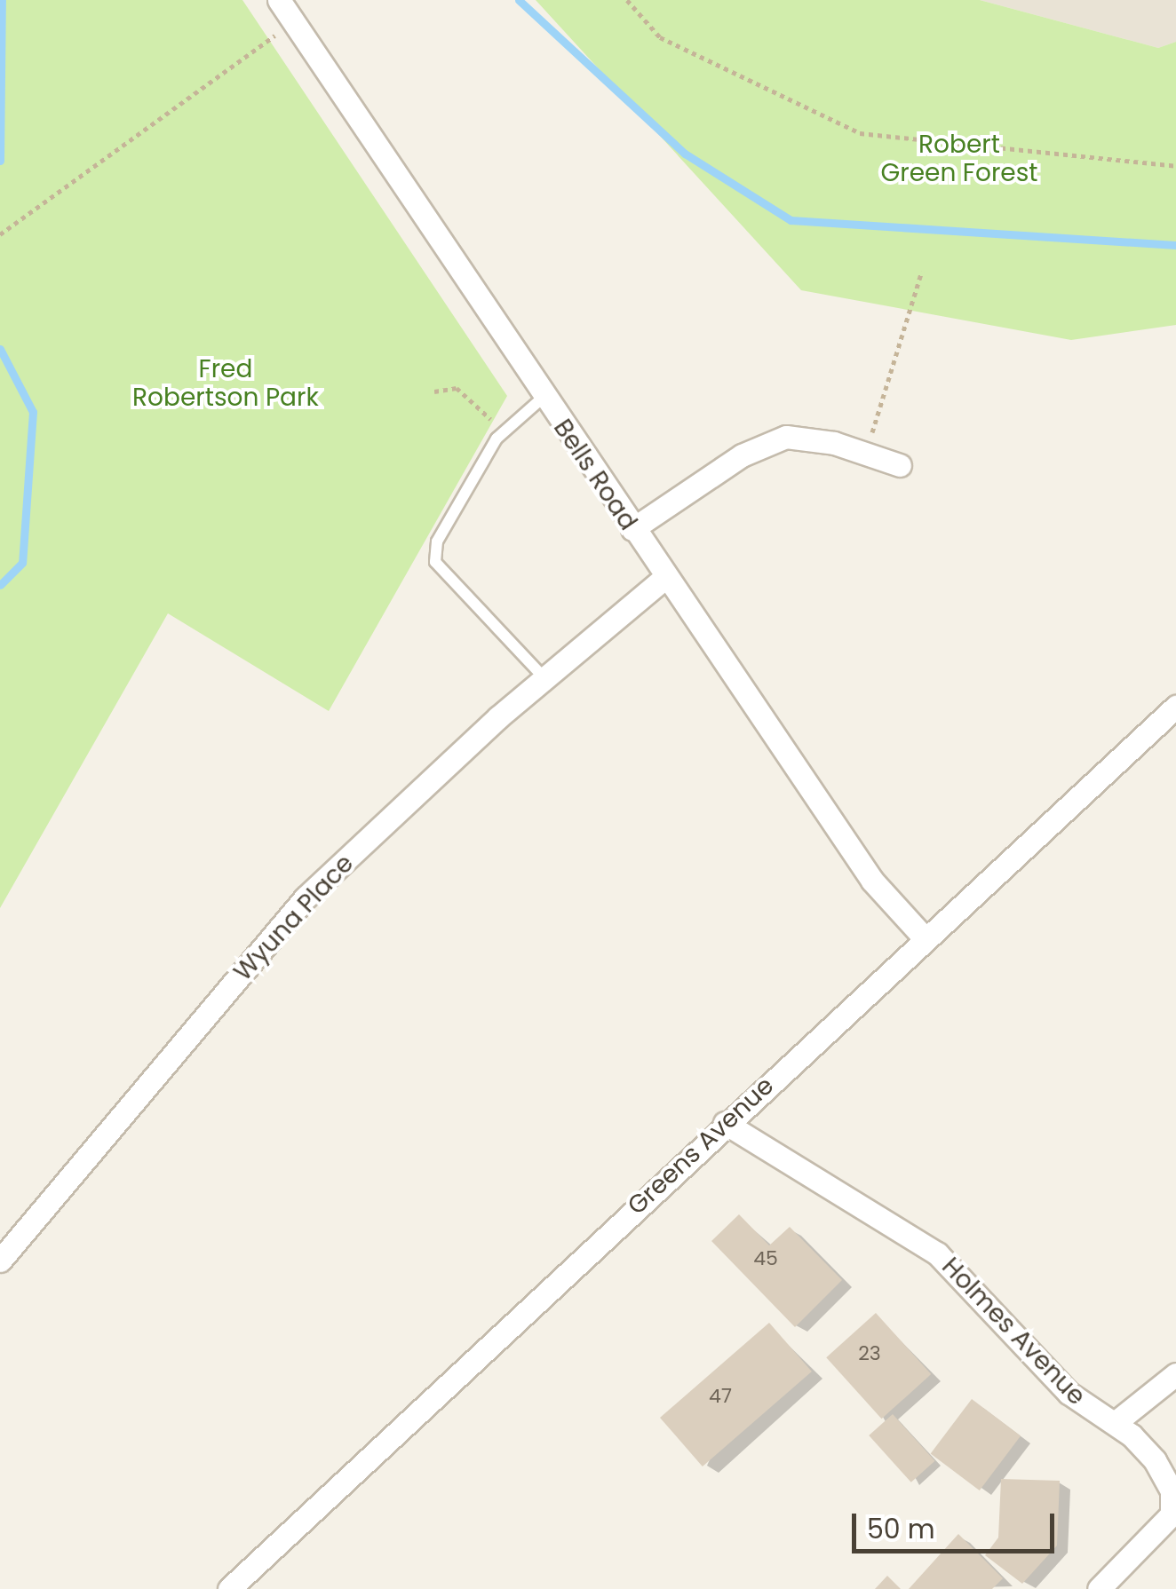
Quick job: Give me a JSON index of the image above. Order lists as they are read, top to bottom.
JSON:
{
  "streets": {
    "street": [
      "Bells Road",
      "Wyuna Place",
      "Greens Avenue",
      "Holmes Avenue"
    ]
  },
  "crossings": [
    ["Bells Road", "Wyuna Place"],
    ["Bells Road", "Greens Avenue"],
    ["Greens Avenue", "Holmes Avenue"]
  ],
  "parks": ["Robert Green Forest", "Fred Robertson Park"],
  "house_numbers": ["45", "23", "47"],
  "scale_bar": "50 m"
}
